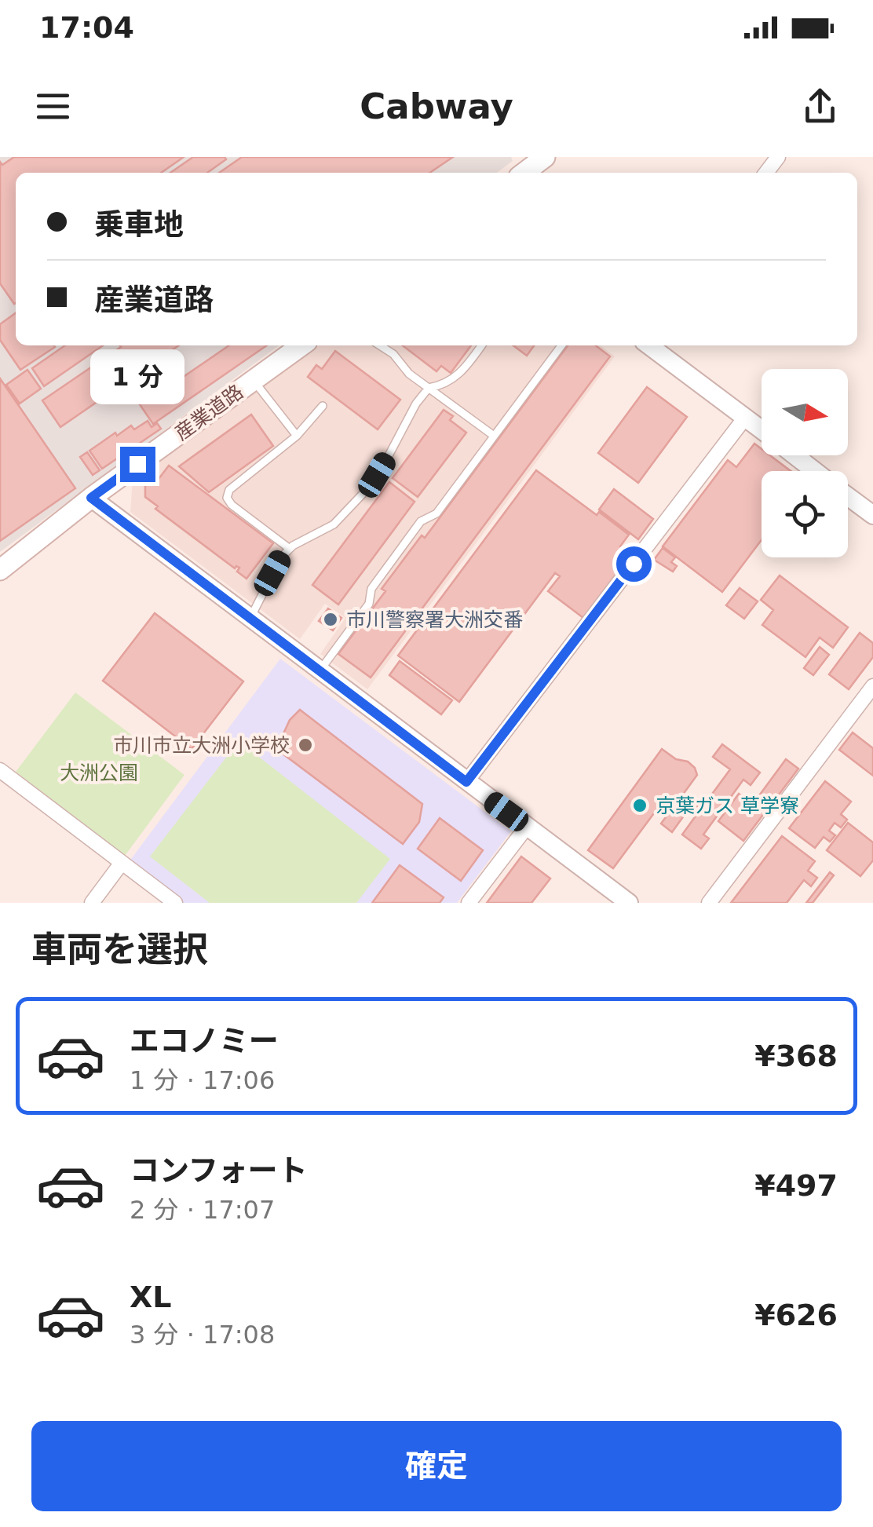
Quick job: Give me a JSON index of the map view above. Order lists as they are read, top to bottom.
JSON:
{
  "streets": {
    "main road": ["産業道路"]
  },
  "parks": ["大洲公園"],
  "places": ["市川警察署大洲交番", "市川市立大洲小学校", "京葉ガス 草学寮"],
  "north": "right",
  "page": {
    "status": "17:04",
    "header": "Cabway",
    "banner": ["乗車地", "産業道路"],
    "bubble": "1 分",
    "heading": "車両を選択",
    "list": [
      {
        "name": "エコノミー",
        "note": "1 分 · 17:06",
        "value": "¥368"
      },
      {
        "name": "コンフォート",
        "note": "2 分 · 17:07",
        "value": "¥497"
      },
      {
        "name": "XL",
        "note": "3 分 · 17:08",
        "value": "¥626"
      }
    ],
    "buttons": "確定"
  }
}
